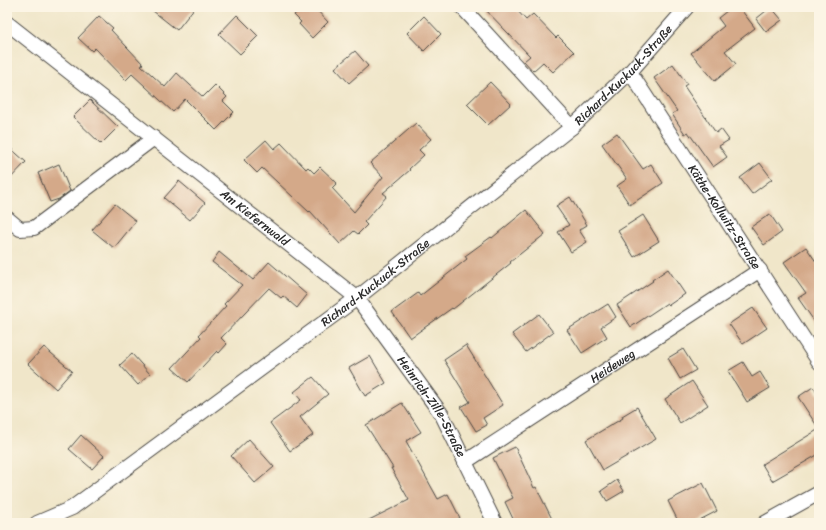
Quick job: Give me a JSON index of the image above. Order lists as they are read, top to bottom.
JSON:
{
  "streets": {
    "street": [
      "Richard-Kuckuck-Straße",
      "Käthe-Kollwitz-Straße",
      "Am Kiefernwald",
      "Heideweg",
      "Heinrich-Zille-Straße"
    ]
  },
  "crossings": [
    ["Richard-Kuckuck-Straße", "Käthe-Kollwitz-Straße"],
    ["Richard-Kuckuck-Straße", "Am Kiefernwald"],
    ["Richard-Kuckuck-Straße", "Heinrich-Zille-Straße"],
    ["Käthe-Kollwitz-Straße", "Heideweg"],
    ["Am Kiefernwald", "Heinrich-Zille-Straße"],
    ["Heideweg", "Heinrich-Zille-Straße"]
  ]
}
